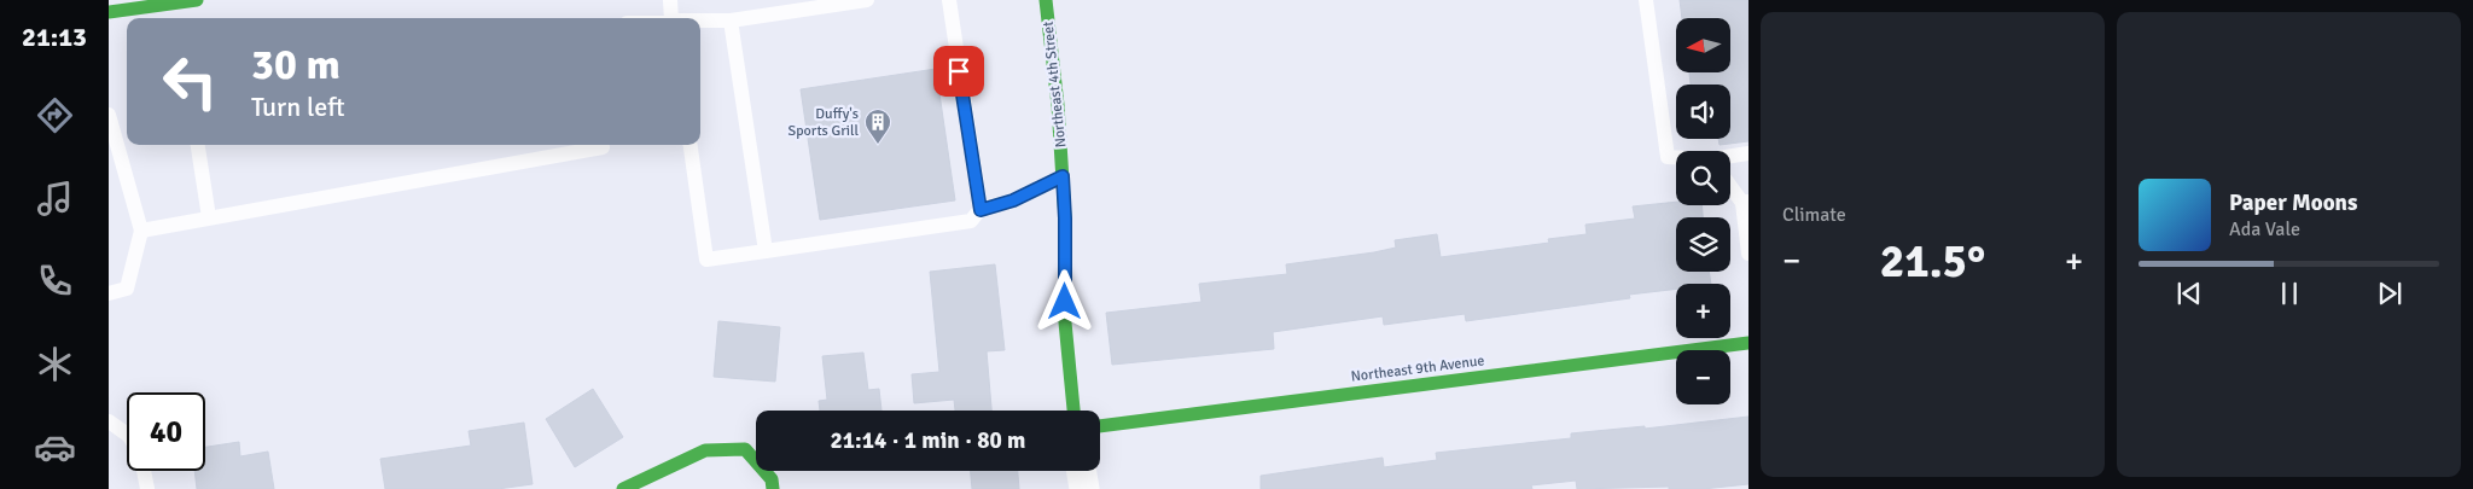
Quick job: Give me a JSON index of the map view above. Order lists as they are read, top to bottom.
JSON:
{
  "streets": {
    "street": ["Northeast 4th Street", "Northeast 9th Avenue"]
  },
  "places": {
    "building": ["Duffy's Sports Grill"]
  },
  "north": "left",
  "page": {
    "tabs": "21:13",
    "tile": "Climate",
    "map_buttons": ["+", "−"],
    "turn": ["30 m", "Turn left"],
    "song": ["Paper Moons", "Ada Vale"],
    "heat": ["−", "21.5°", "+"],
    "limit": "40",
    "trip": "21:14 · 1 min · 80 m"
  }
}
